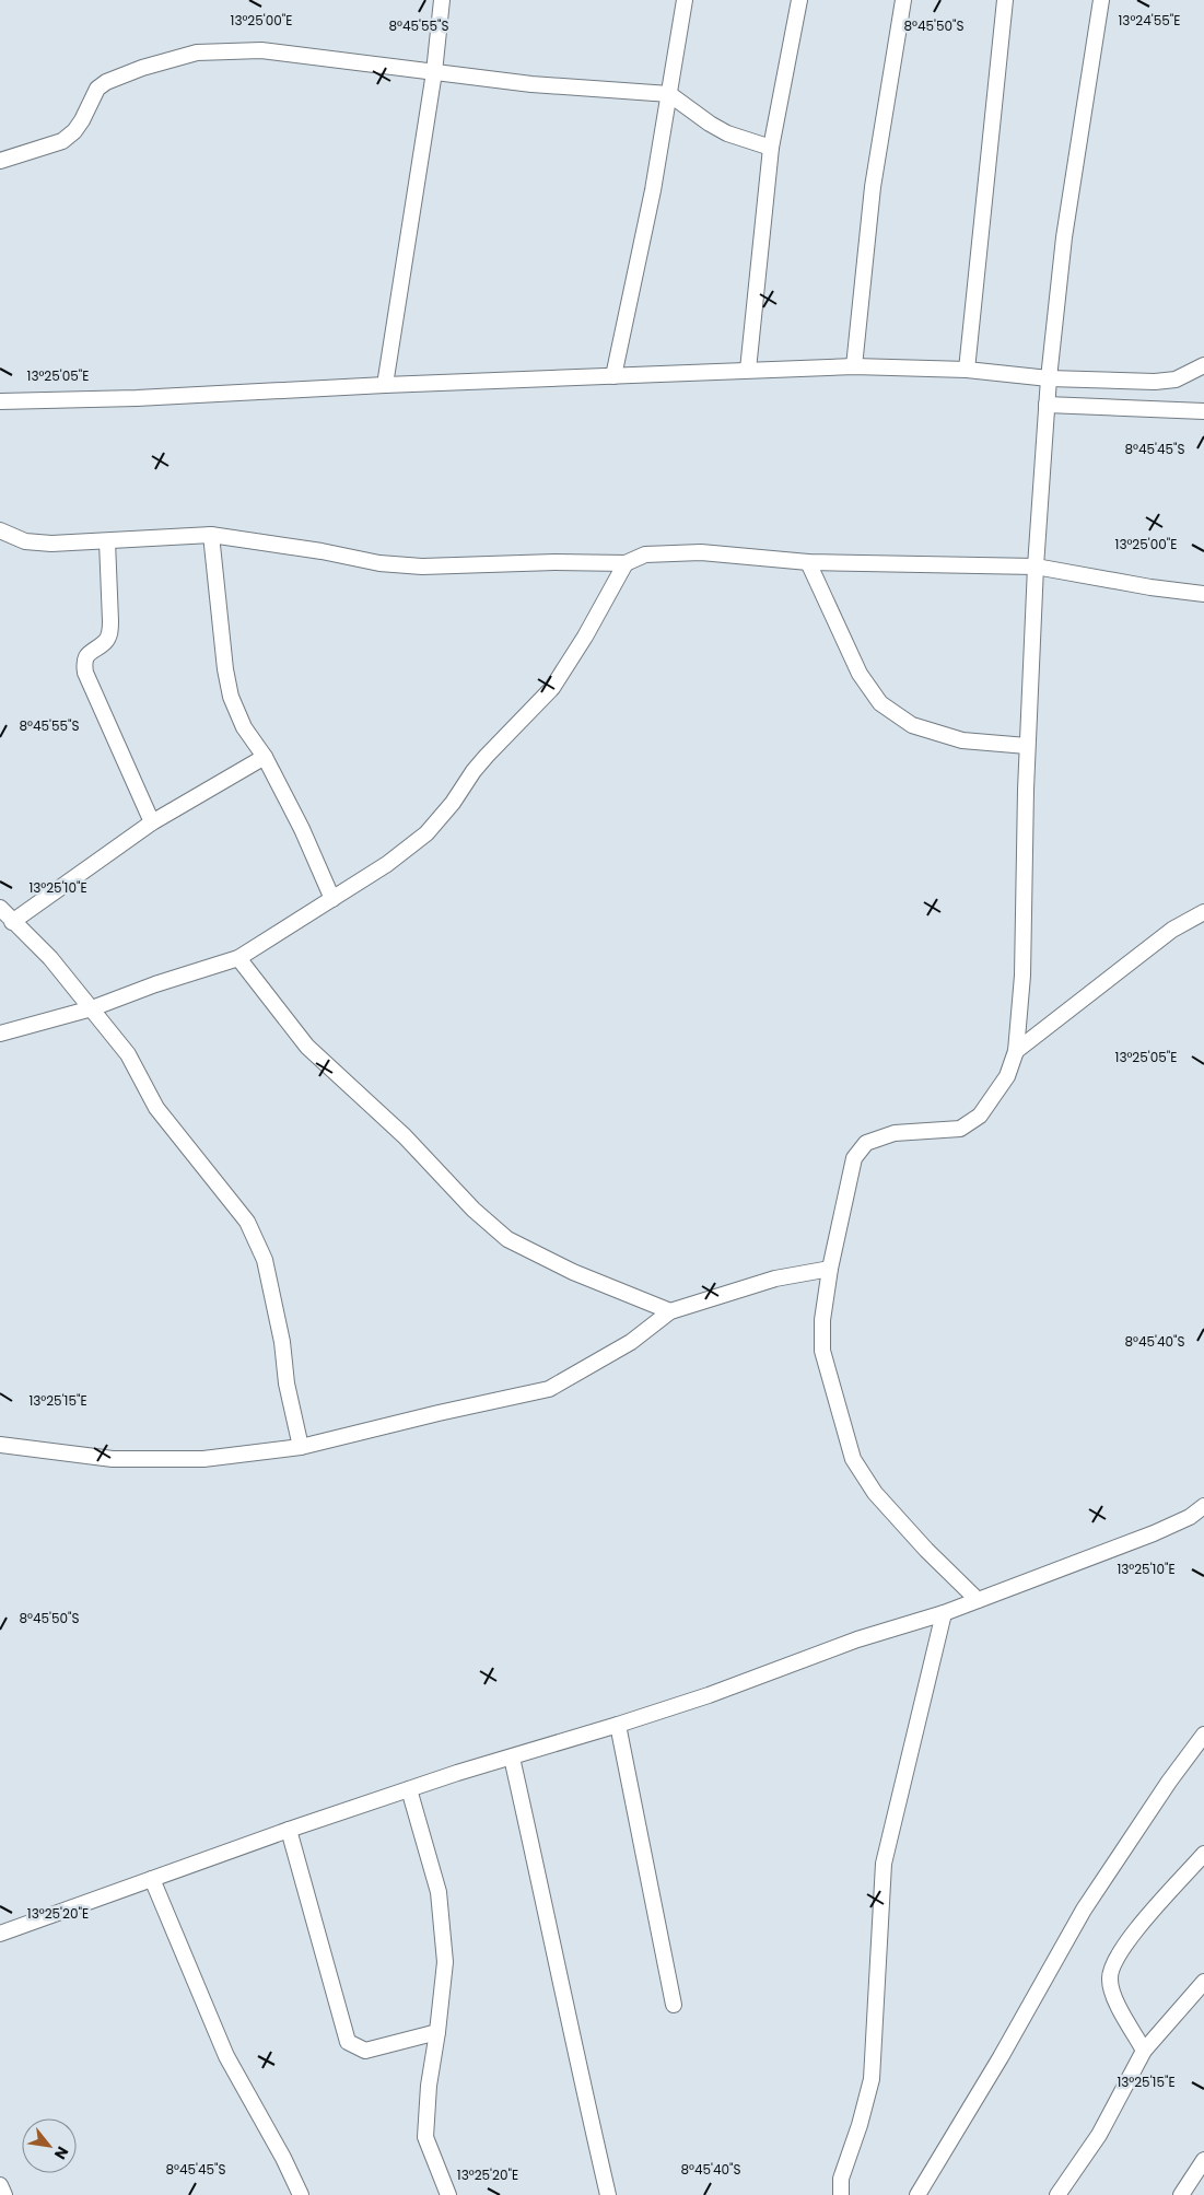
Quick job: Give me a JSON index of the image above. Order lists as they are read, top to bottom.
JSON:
{
  "north": "bottom right",
  "coordinates": [
    "13°24'55\"E",
    "13°25'00\"E",
    "8°45'55\"S",
    "8°45'50\"S",
    "13°25'05\"E",
    "8°45'45\"S",
    "13°25'10\"E",
    "8°45'40\"S",
    "13°25'15\"E",
    "13°25'20\"E"
  ]
}
